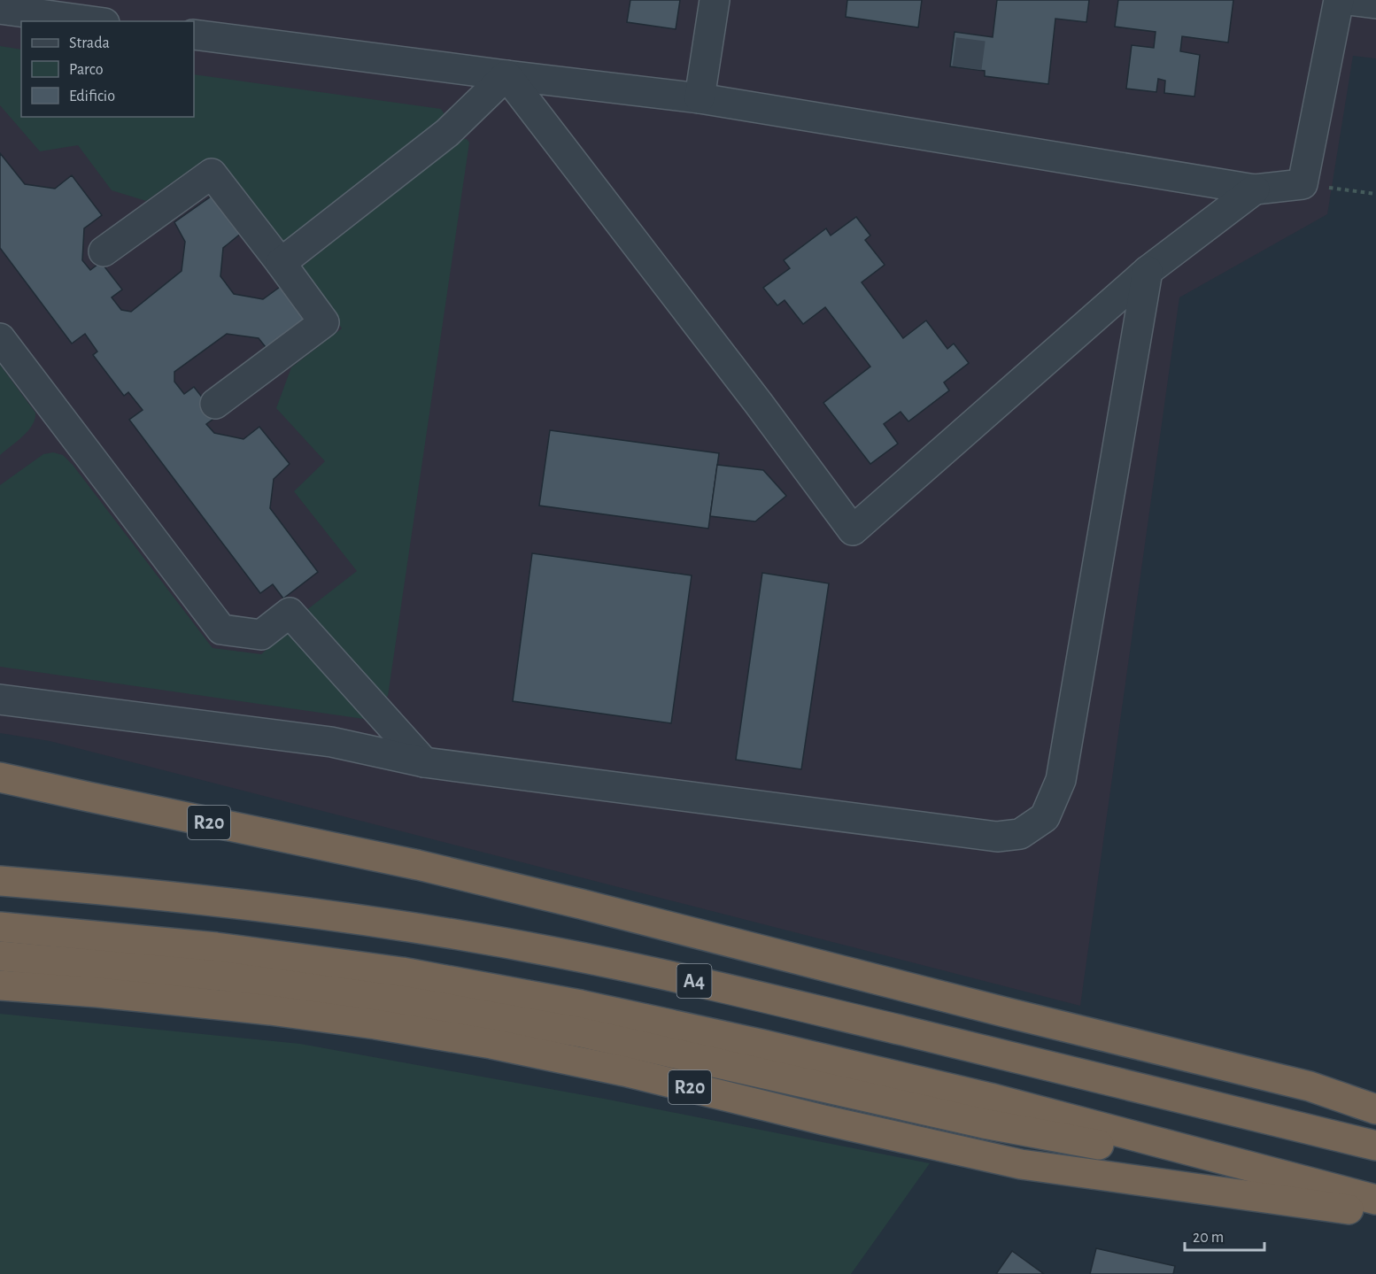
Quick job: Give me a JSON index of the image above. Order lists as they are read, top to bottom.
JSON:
{
  "streets": {
    "highway": ["R20", "A4"]
  },
  "legend": ["Strada", "Parco", "Edificio"],
  "scale_bar": "20 m"
}
